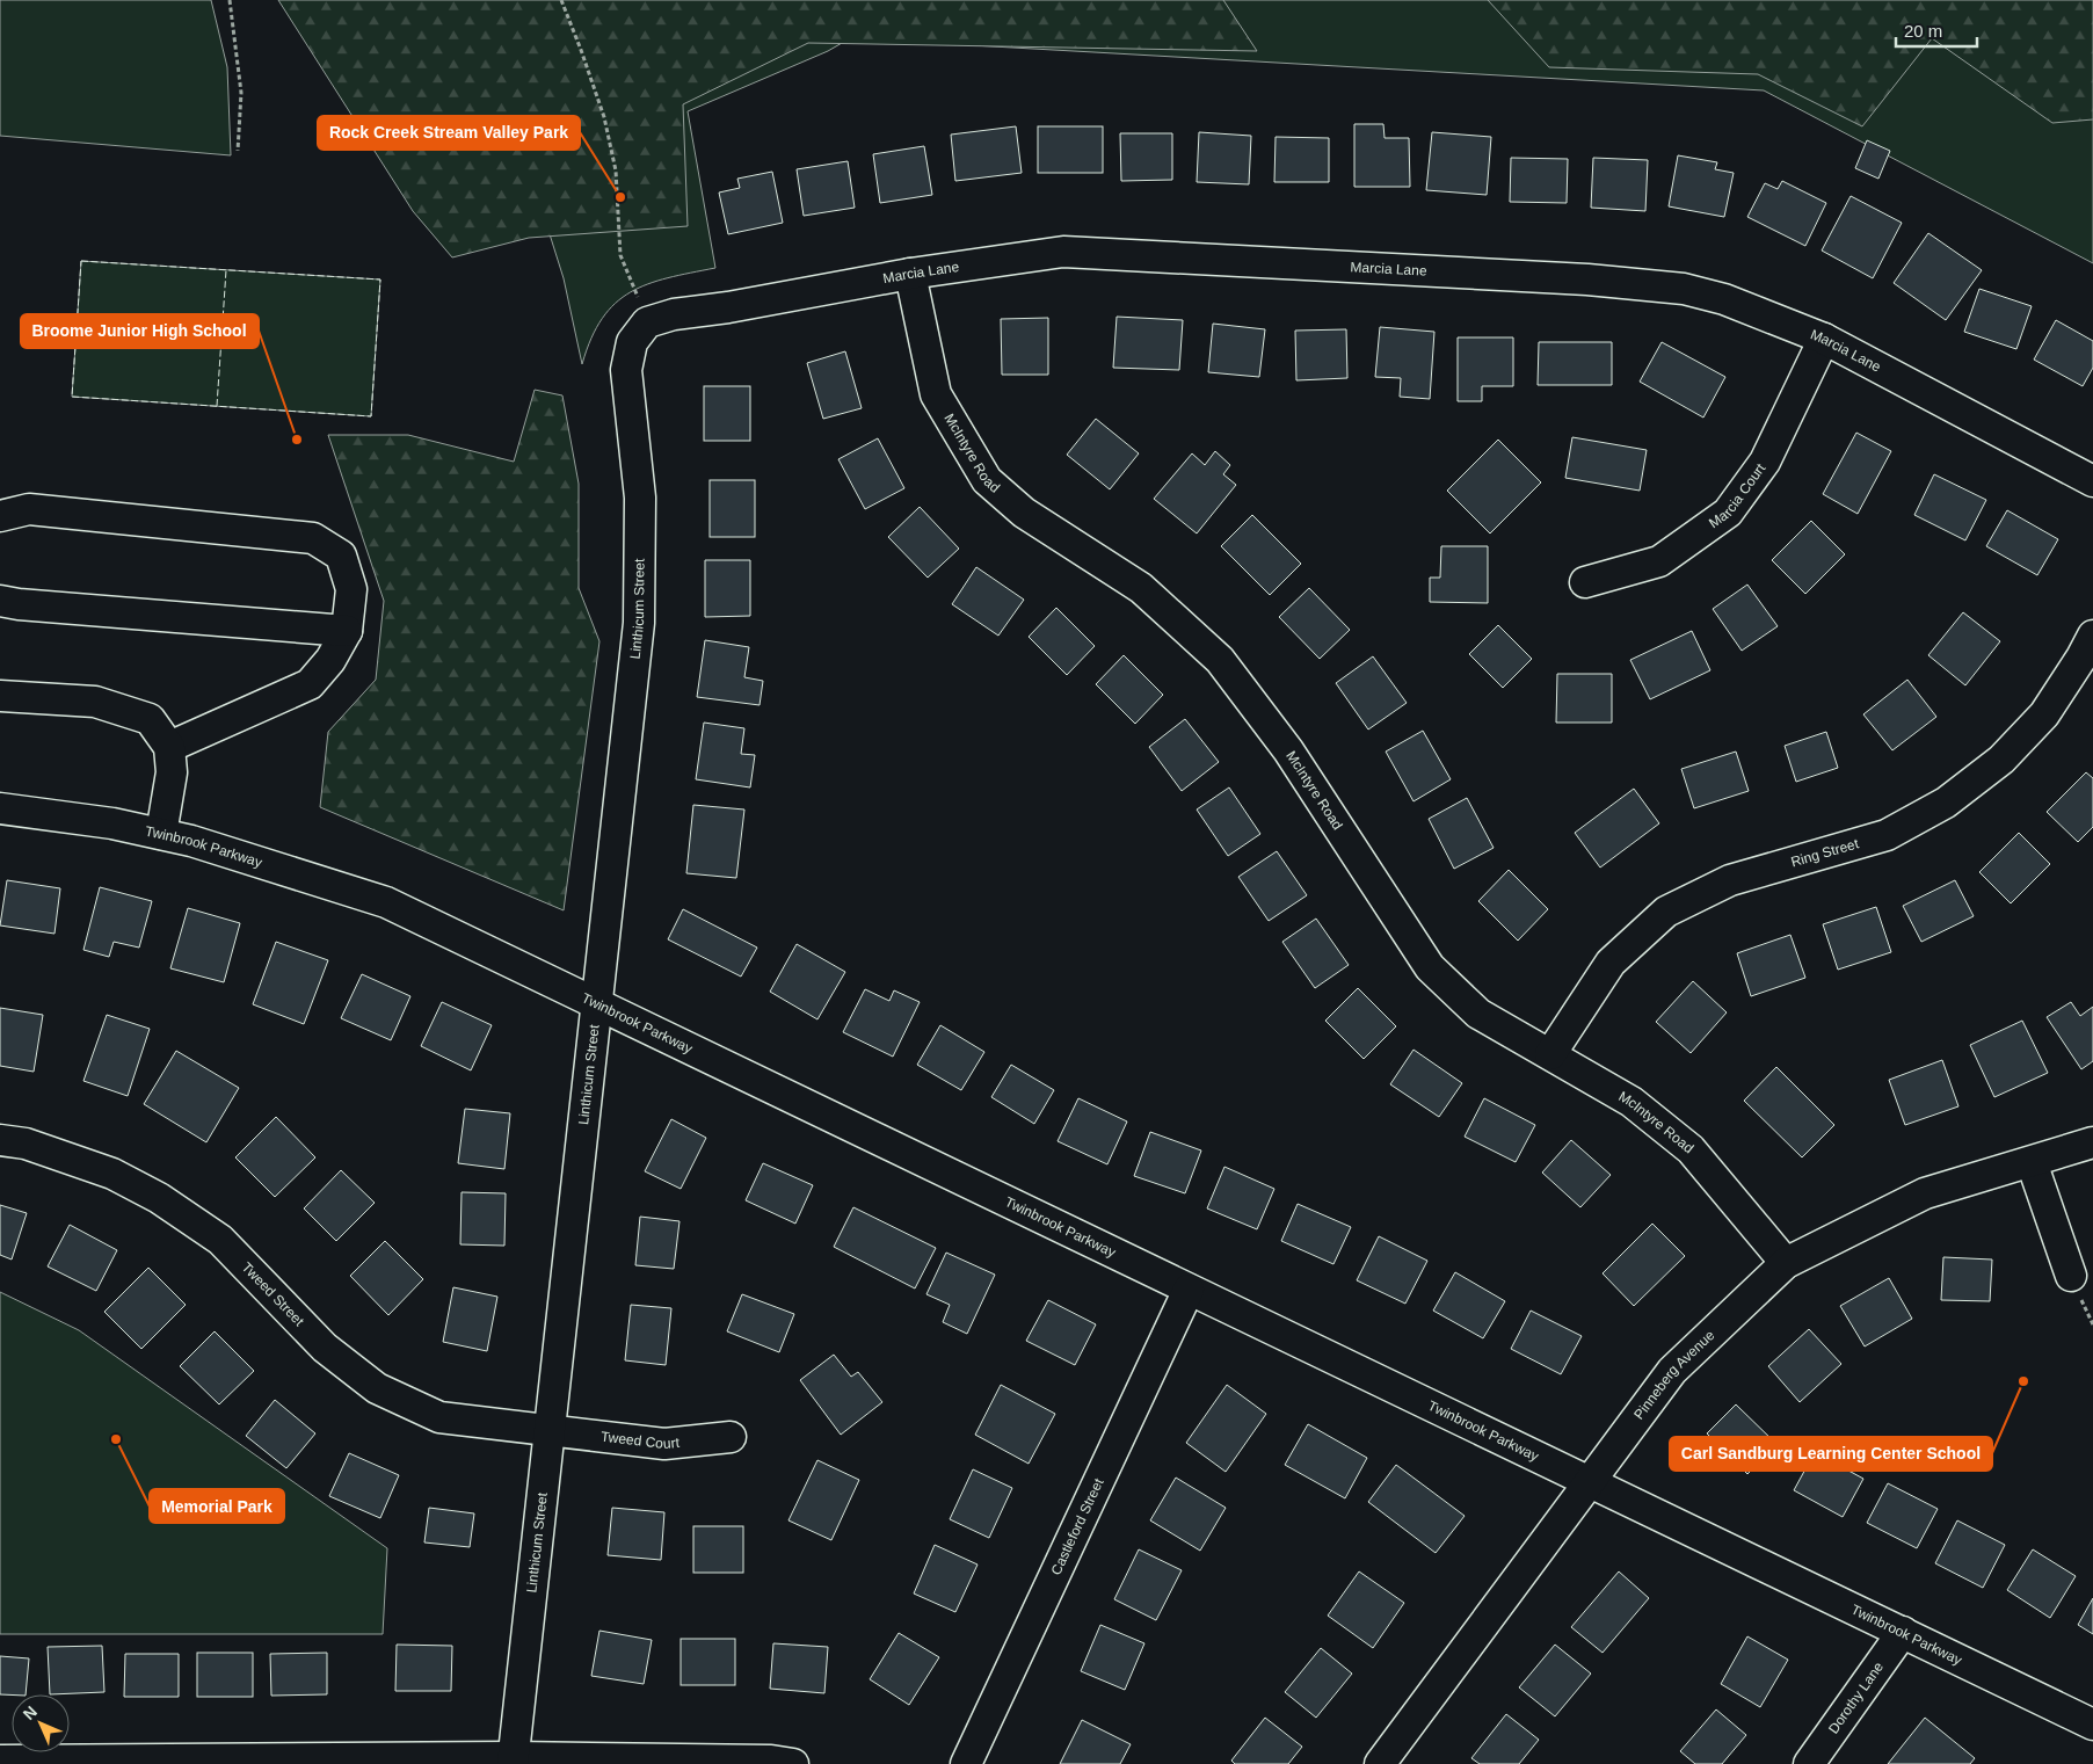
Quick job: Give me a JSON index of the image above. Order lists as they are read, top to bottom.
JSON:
{
  "streets": {
    "street": [
      "Marcia Lane",
      "McIntyre Road",
      "Marcia Court",
      "Linthicum Street",
      "Twinbrook Parkway",
      "Ring Street",
      "Tweed Street",
      "Pinneberg Avenue",
      "Tweed Court",
      "Castleford Street",
      "Dorothy Lane"
    ]
  },
  "crossings": [
    ["Marcia Lane", "McIntyre Road"],
    ["Marcia Lane", "Marcia Court"],
    ["Marcia Lane", "Linthicum Street"],
    ["McIntyre Road", "Ring Street"],
    ["McIntyre Road", "Pinneberg Avenue"],
    ["Linthicum Street", "Twinbrook Parkway"],
    ["Linthicum Street", "Tweed Street"],
    ["Linthicum Street", "Tweed Court"],
    ["Twinbrook Parkway", "Pinneberg Avenue"],
    ["Twinbrook Parkway", "Castleford Street"],
    ["Twinbrook Parkway", "Dorothy Lane"],
    ["Tweed Street", "Tweed Court"]
  ],
  "places": [
    "Rock Creek Stream Valley Park",
    "Broome Junior High School",
    "Carl Sandburg Learning Center School",
    "Memorial Park"
  ],
  "scale_bar": "20 m",
  "north": "top left"
}
